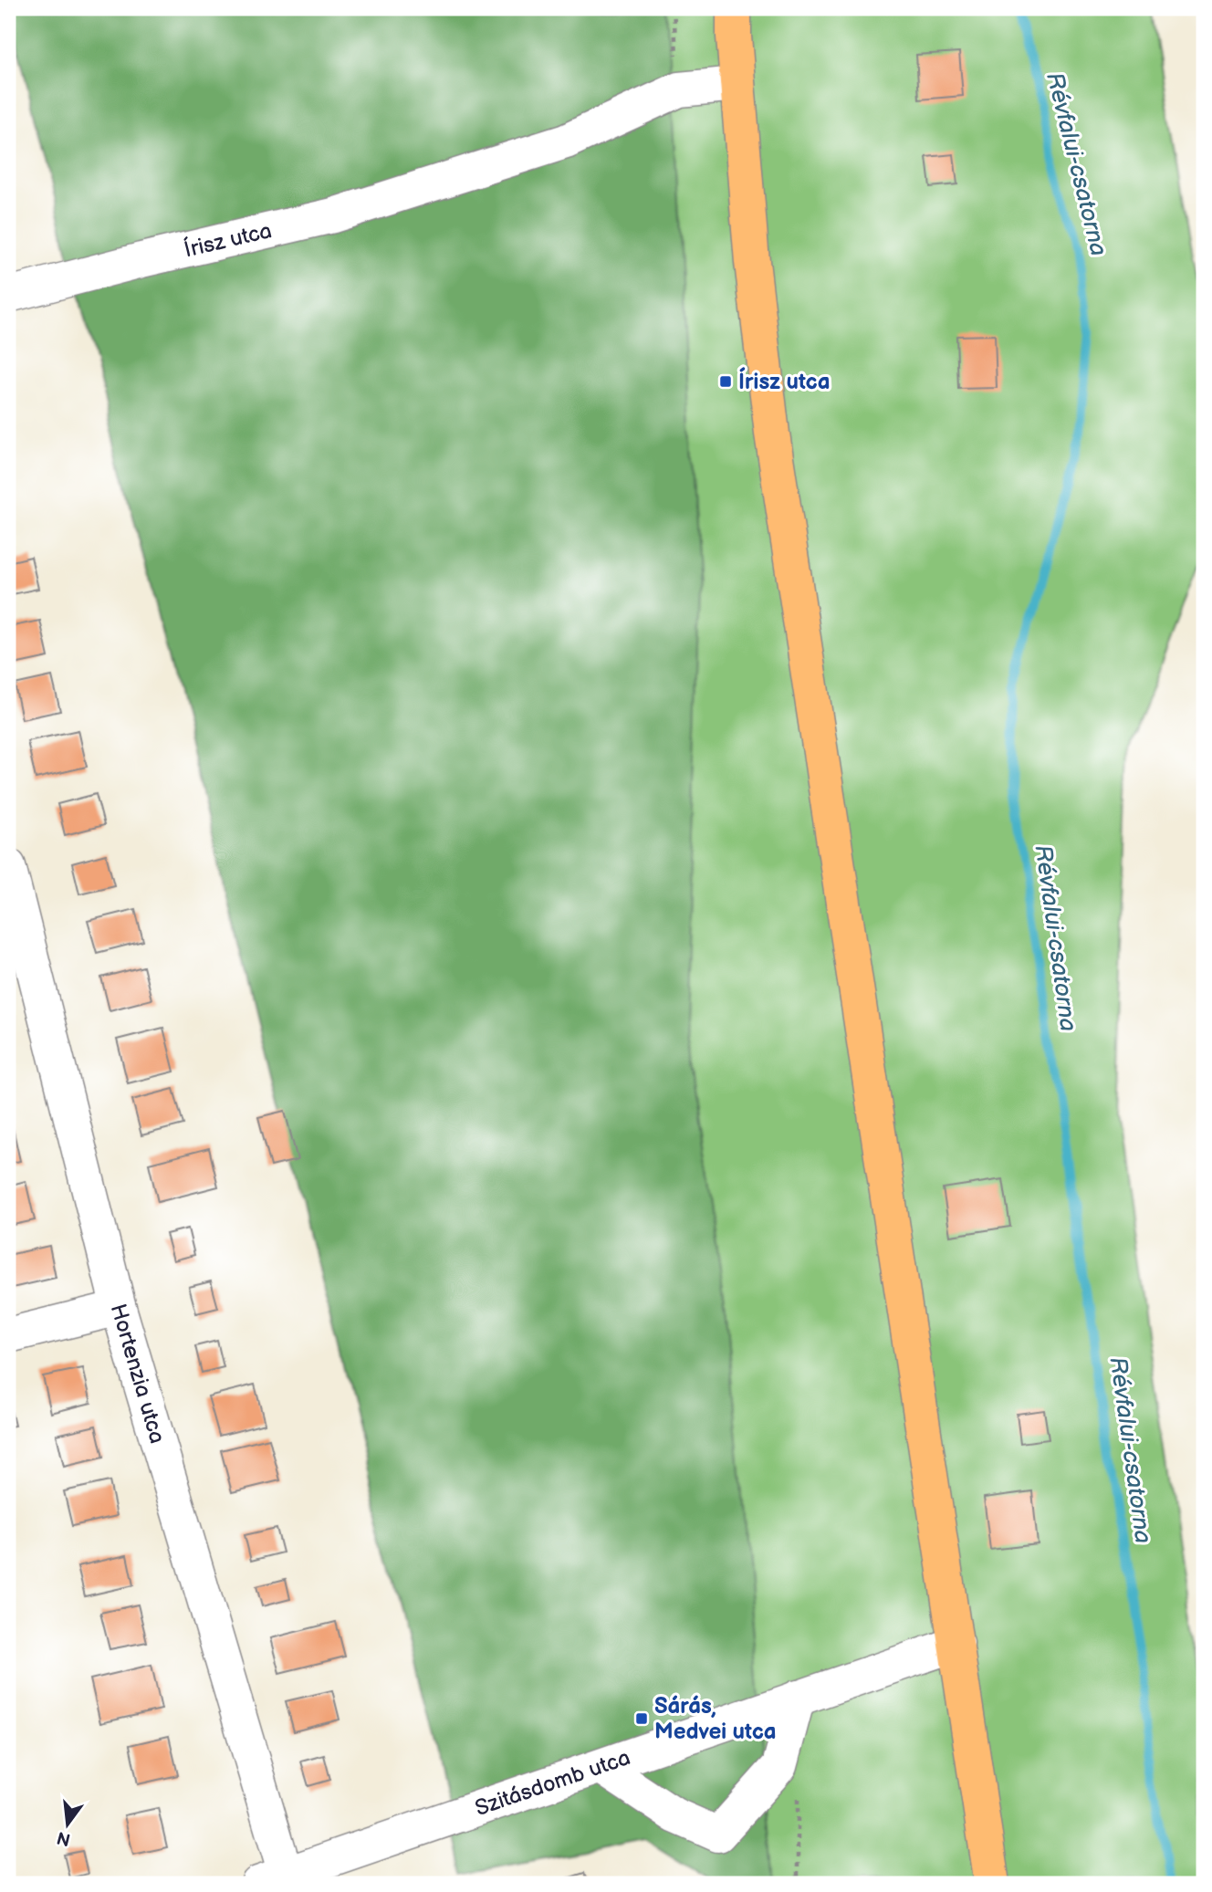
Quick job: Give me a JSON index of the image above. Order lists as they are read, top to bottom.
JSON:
{
  "streets": {
    "street": ["Írisz utca", "Hortenzia utca", "Szitásdomb utca"]
  },
  "crossings": [
    ["Hortenzia utca", "Szitásdomb utca"]
  ],
  "water": ["Révfalui-csatorna"],
  "places": {
    "transit": ["Írisz utca", "Sárás, Medvei utca"]
  },
  "north": "bottom"
}
